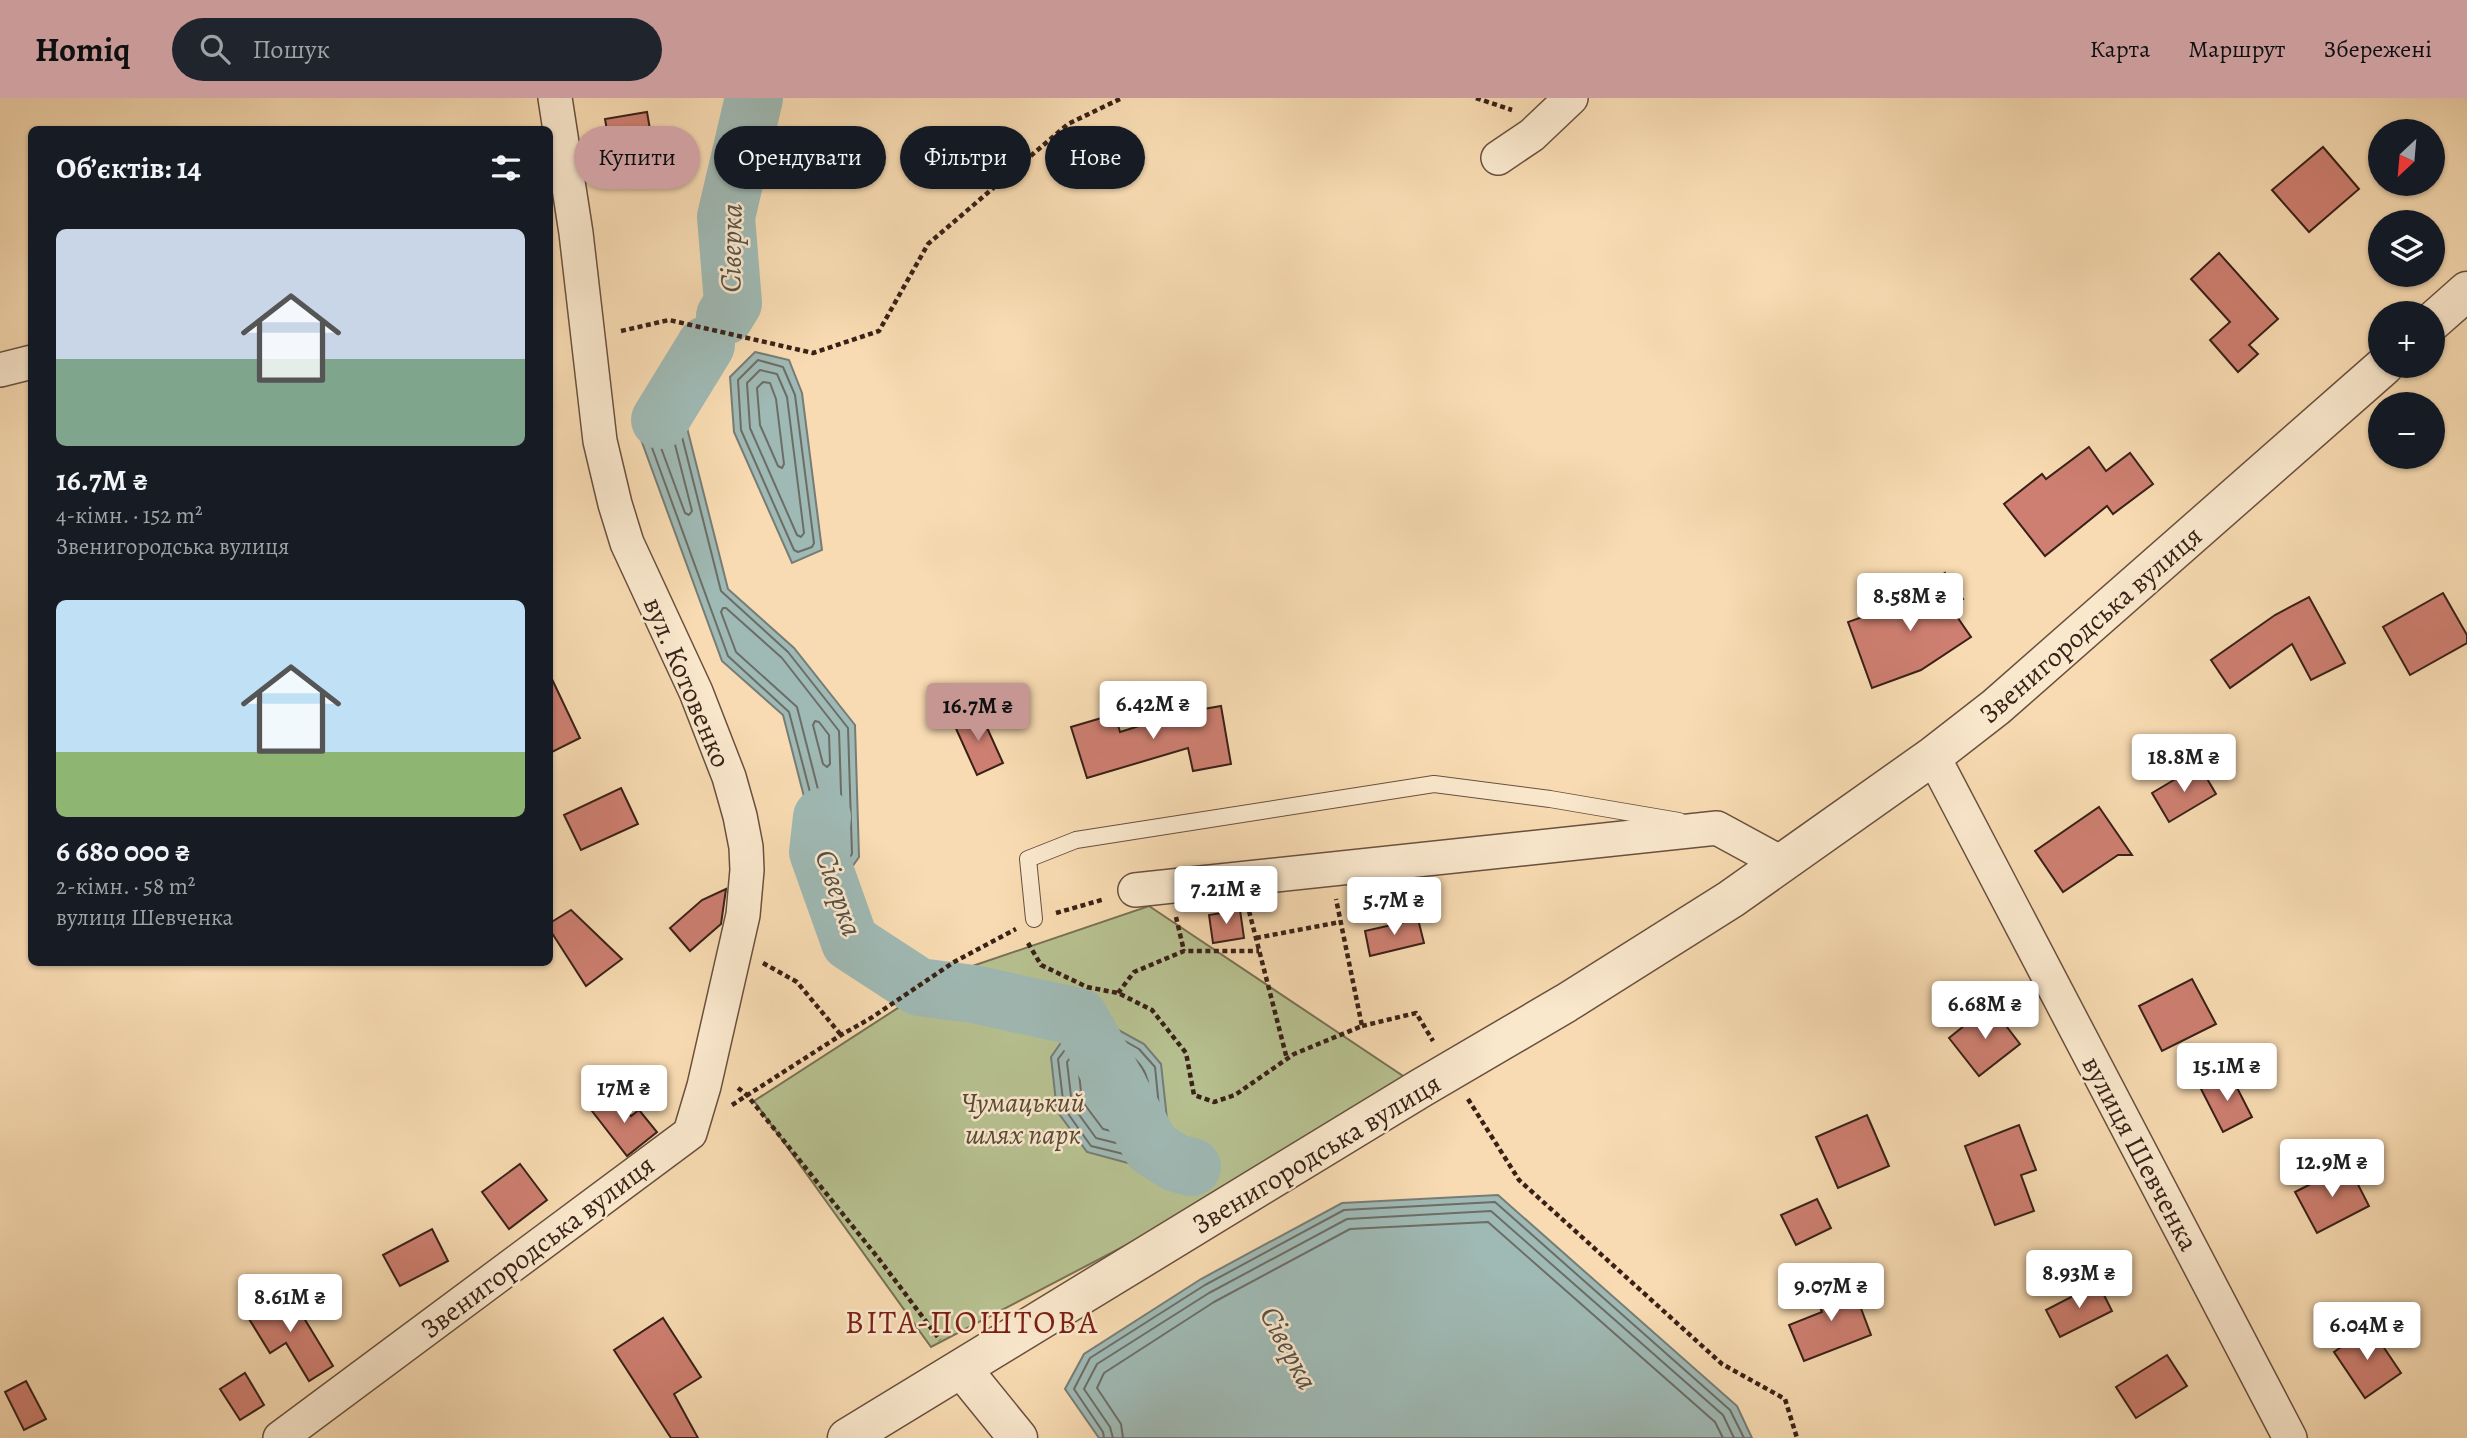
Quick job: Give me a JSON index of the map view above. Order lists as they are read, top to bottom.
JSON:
{
  "streets": {
    "street": ["Звенигородська вулиця", "вул. Котовенко", "вулиця Шевченка"]
  },
  "crossings": [
    ["Звенигородська вулиця", "вул. Котовенко"],
    ["Звенигородська вулиця", "вулиця Шевченка"]
  ],
  "districts": ["ВІТА-ПОШТОВА"],
  "water": ["Сіверка"],
  "parks": ["Чумацький шлях парк"],
  "north": "bottom left",
  "page": {
    "header": "Homiq",
    "search": "Пошук",
    "nav": ["Карта", "Маршрут", "Збережені"],
    "map_buttons": ["+", "−"],
    "chip": [
      "Купити",
      "Орендувати",
      "Фільтри",
      "Нове"
    ],
    "heading": "Об’єктів: 14",
    "list": [
      {
        "name": "16.7M ₴",
        "note": "4-кімн. · 152 m² · Звенигородська вулиця"
      },
      {
        "name": "6 680 000 ₴",
        "note": "2-кімн. · 58 m² · вулиця Шевченка"
      }
    ],
    "price": [
      "8.58M ₴",
      "6.42M ₴",
      "16.7M ₴",
      "18.8M ₴",
      "7.21M ₴",
      "5.7M ₴",
      "6.68M ₴",
      "15.1M ₴",
      "17M ₴",
      "12.9M ₴",
      "8.93M ₴",
      "9.07M ₴",
      "8.61M ₴",
      "6.04M ₴"
    ]
  }
}
